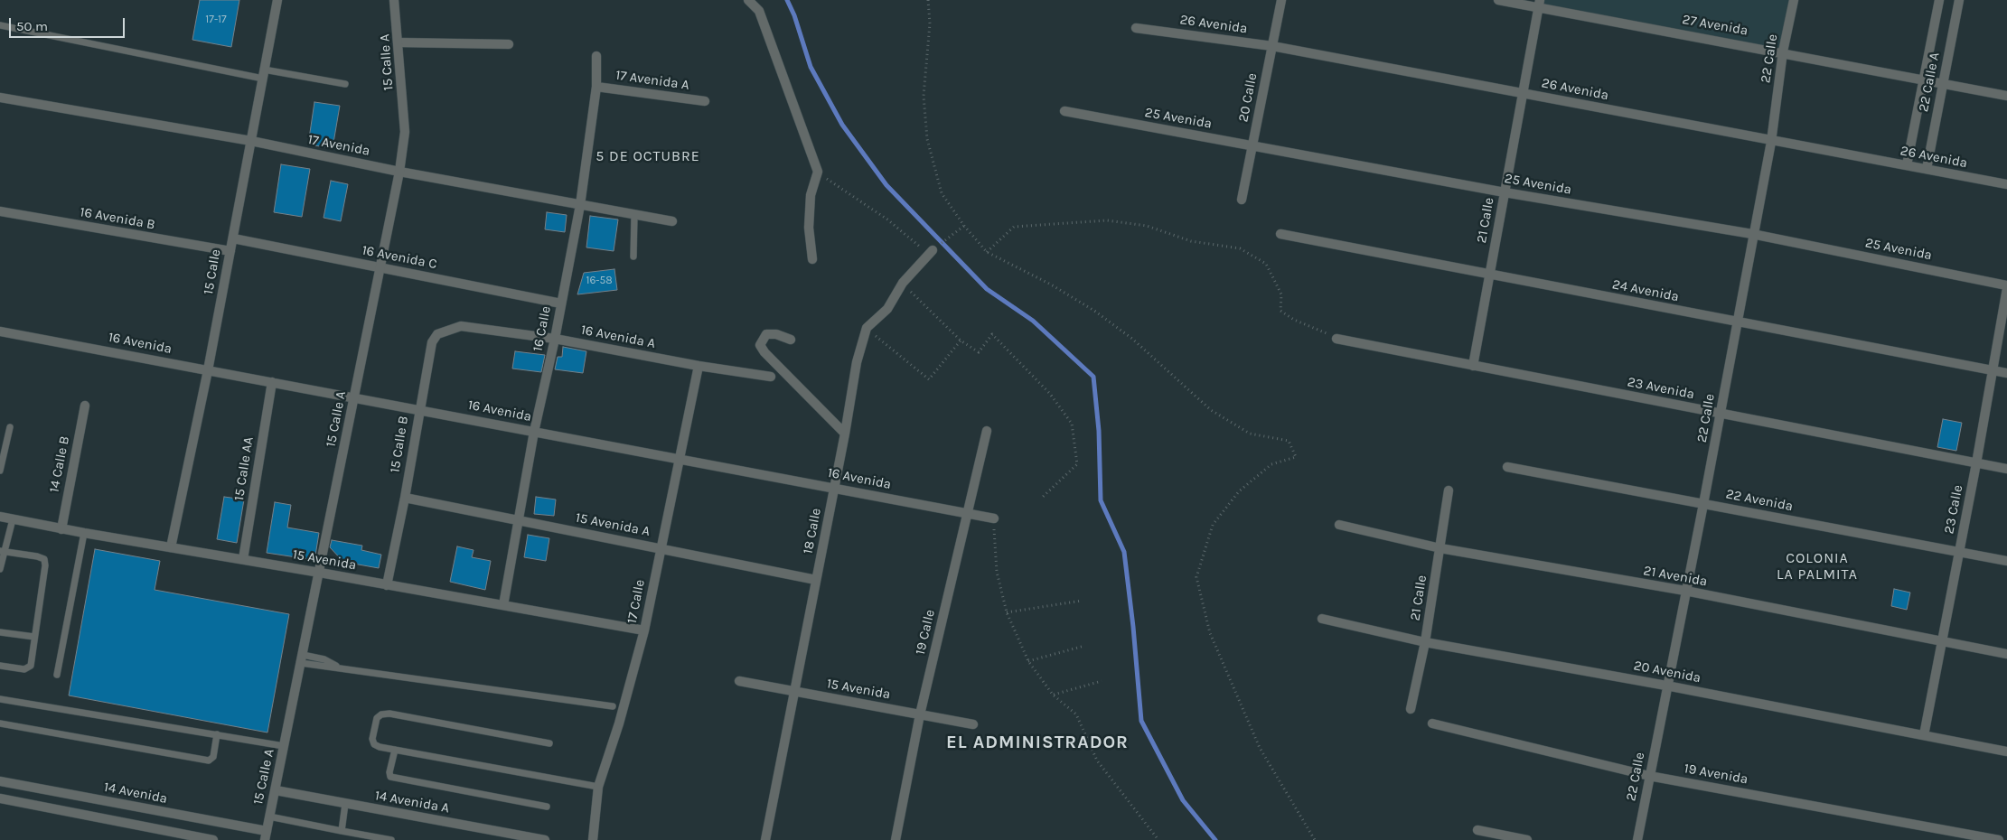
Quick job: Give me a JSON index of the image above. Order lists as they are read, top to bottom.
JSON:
{
  "streets": {
    "street": [
      "26 Avenida",
      "27 Avenida",
      "22 Calle",
      "15 Calle A",
      "17 Avenida A",
      "22 Calle A",
      "20 Calle",
      "25 Avenida",
      "17 Avenida",
      "16 Avenida B",
      "21 Calle",
      "16 Avenida C",
      "15 Calle",
      "24 Avenida",
      "16 Calle",
      "16 Avenida A",
      "16 Avenida",
      "23 Avenida",
      "15 Calle B",
      "14 Calle B",
      "15 Calle AA",
      "22 Avenida",
      "23 Calle",
      "15 Avenida A",
      "18 Calle",
      "15 Avenida",
      "21 Avenida",
      "17 Calle",
      "19 Calle",
      "20 Avenida",
      "19 Avenida",
      "14 Avenida",
      "14 Avenida A"
    ]
  },
  "crossings": [
    ["26 Avenida", "22 Calle"],
    ["26 Avenida", "22 Calle A"],
    ["26 Avenida", "20 Calle"],
    ["26 Avenida", "21 Calle"],
    ["27 Avenida", "22 Calle"],
    ["27 Avenida", "22 Calle A"],
    ["27 Avenida", "21 Calle"],
    ["22 Calle", "25 Avenida"],
    ["22 Calle", "24 Avenida"],
    ["22 Calle", "23 Avenida"],
    ["22 Calle", "22 Avenida"],
    ["22 Calle", "21 Avenida"],
    ["22 Calle", "20 Avenida"],
    ["22 Calle", "19 Avenida"],
    ["15 Calle A", "17 Avenida"],
    ["15 Calle A", "16 Avenida C"],
    ["15 Calle A", "16 Avenida"],
    ["15 Calle A", "15 Avenida"],
    ["15 Calle A", "14 Avenida"],
    ["15 Calle A", "14 Avenida A"],
    ["17 Avenida A", "16 Calle"],
    ["20 Calle", "25 Avenida"],
    ["25 Avenida", "21 Calle"],
    ["25 Avenida", "23 Calle"],
    ["17 Avenida", "15 Calle"],
    ["17 Avenida", "16 Calle"],
    ["16 Avenida B", "15 Calle"],
    ["21 Calle", "24 Avenida"],
    ["21 Calle", "23 Avenida"],
    ["21 Calle", "21 Avenida"],
    ["21 Calle", "20 Avenida"],
    ["16 Avenida C", "15 Calle"],
    ["16 Avenida C", "16 Calle"],
    ["15 Calle", "16 Avenida"],
    ["15 Calle", "15 Avenida"],
    ["24 Avenida", "23 Calle"],
    ["16 Calle", "16 Avenida A"],
    ["16 Calle", "16 Avenida"],
    ["16 Calle", "15 Avenida A"],
    ["16 Calle", "15 Avenida"],
    ["16 Avenida A", "15 Calle B"],
    ["16 Avenida A", "17 Calle"],
    ["16 Avenida", "15 Calle B"],
    ["16 Avenida", "15 Calle AA"],
    ["16 Avenida", "18 Calle"],
    ["16 Avenida", "17 Calle"],
    ["16 Avenida", "19 Calle"],
    ["23 Avenida", "23 Calle"],
    ["15 Calle B", "15 Avenida A"],
    ["15 Calle B", "15 Avenida"],
    ["14 Calle B", "15 Avenida"],
    ["15 Calle AA", "15 Avenida"],
    ["22 Avenida", "23 Calle"],
    ["23 Calle", "21 Avenida"],
    ["23 Calle", "20 Avenida"],
    ["15 Avenida A", "18 Calle"],
    ["15 Avenida A", "17 Calle"],
    ["18 Calle", "15 Avenida"],
    ["15 Avenida", "17 Calle"],
    ["15 Avenida", "19 Calle"]
  ],
  "districts": ["5 DE OCTUBRE", "COLONIA LA PALMITA", "EL ADMINISTRADOR"],
  "house_numbers": ["17-17", "16-58"],
  "scale_bar": "50 m"
}
